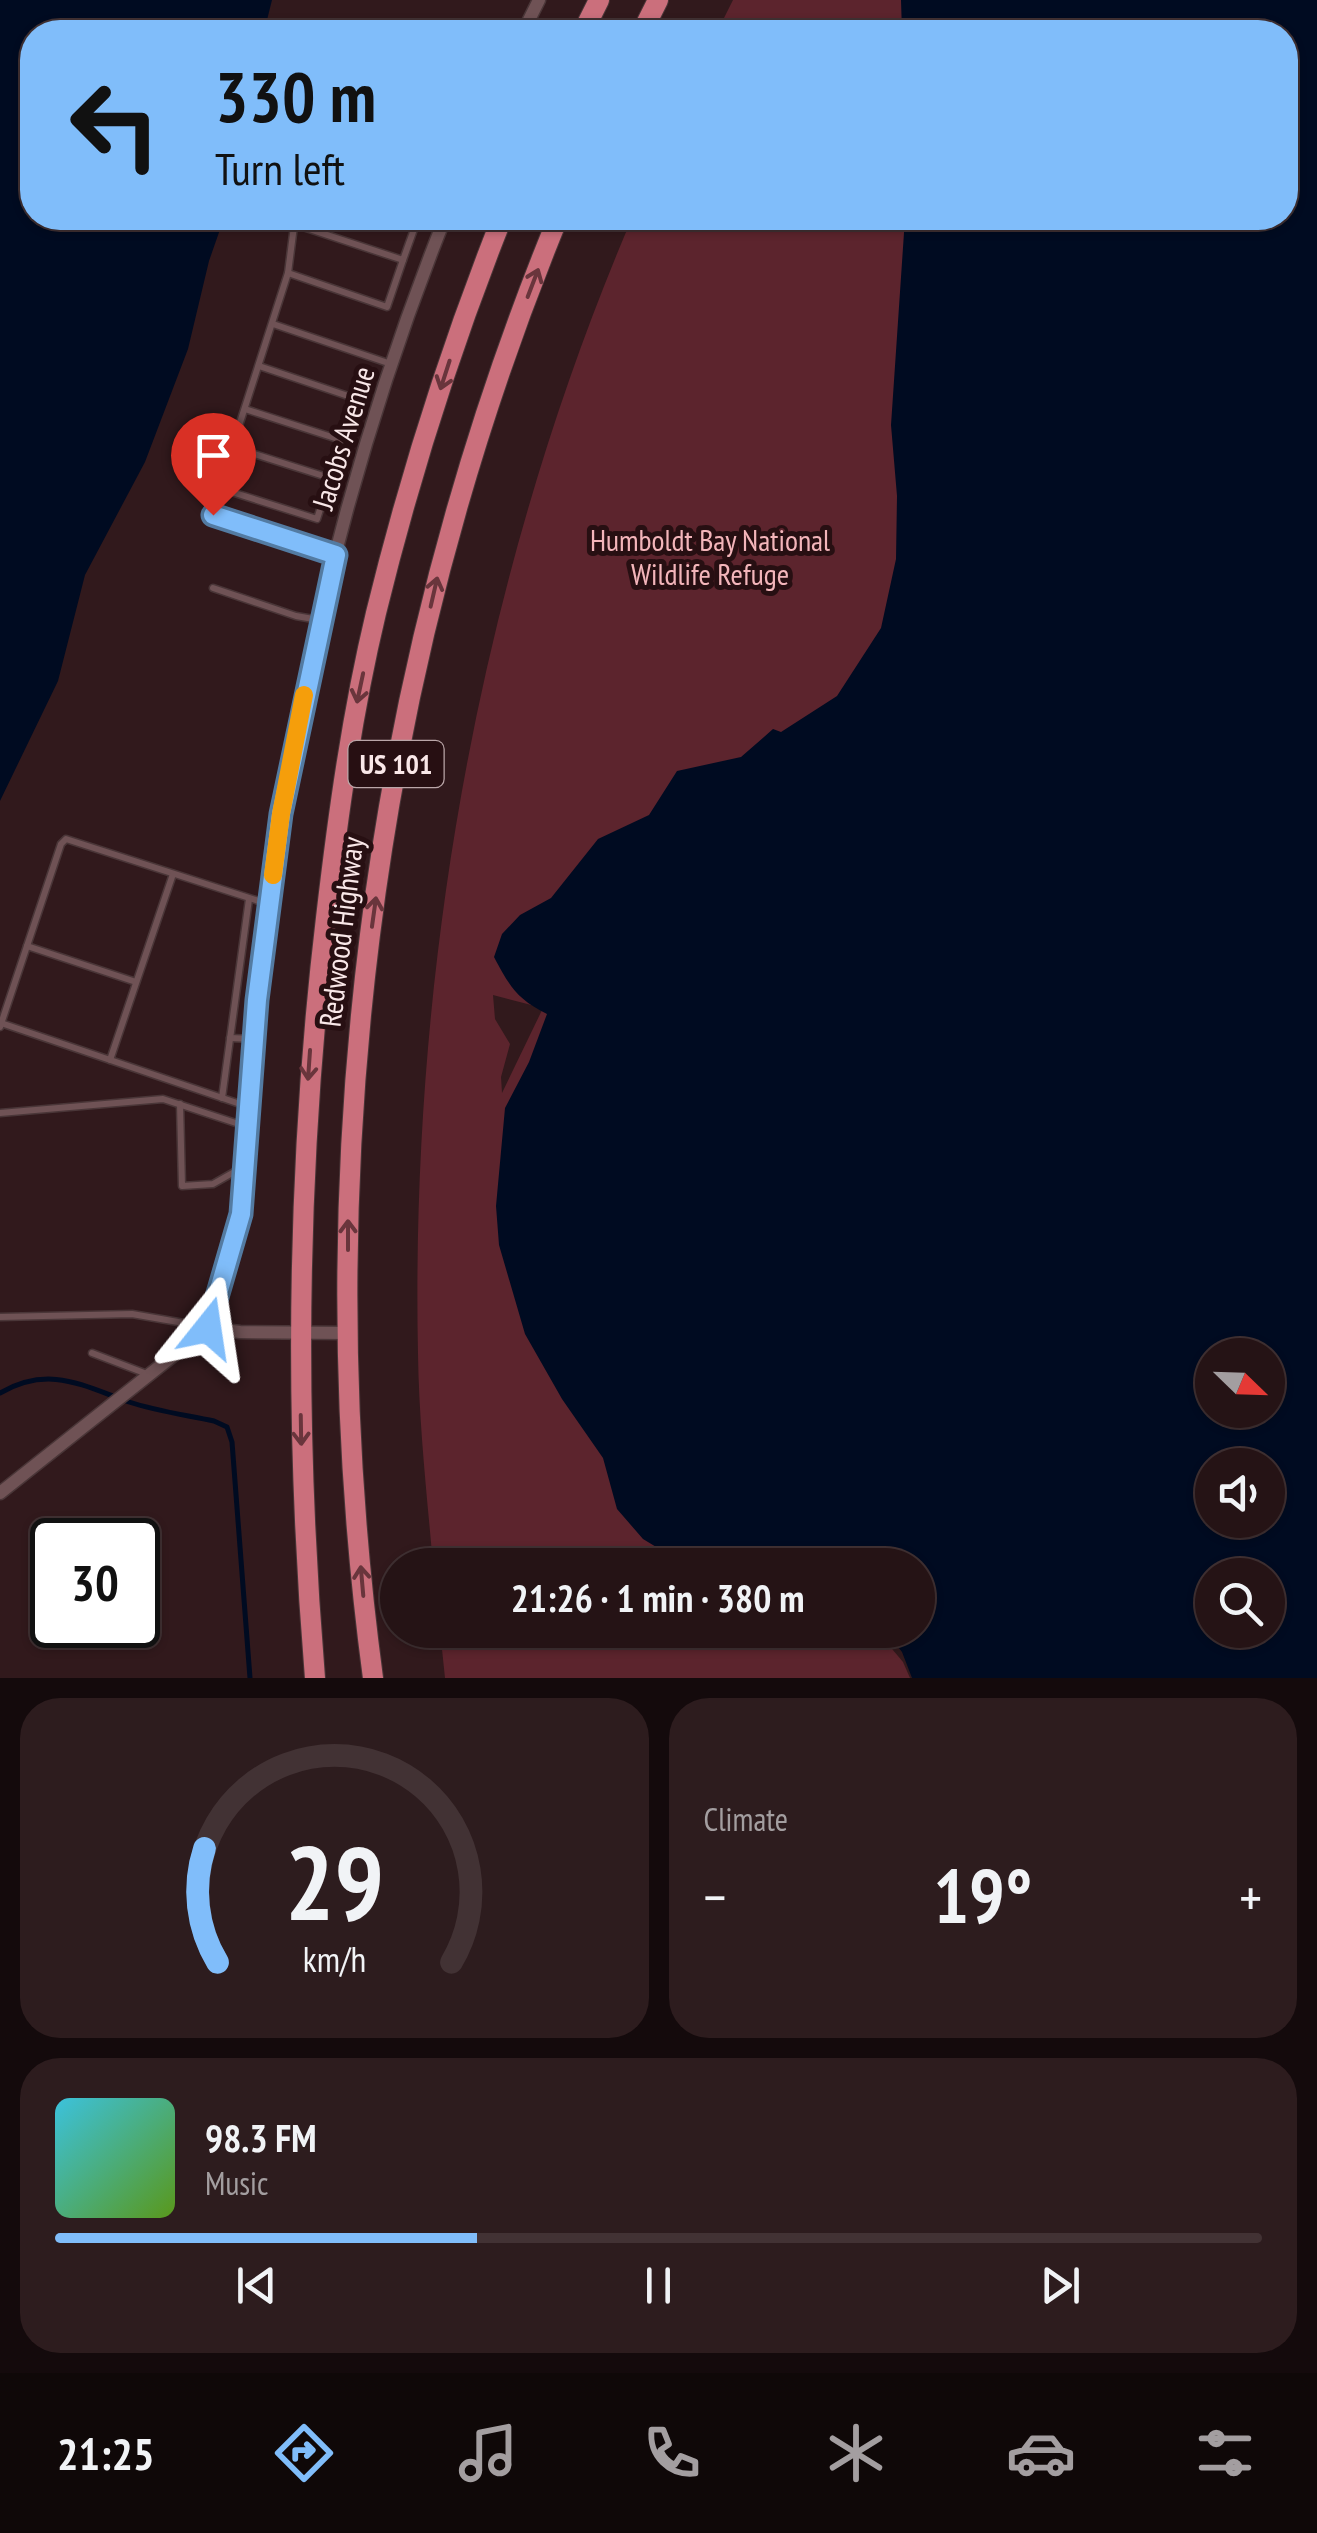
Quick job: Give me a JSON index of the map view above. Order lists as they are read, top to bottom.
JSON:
{
  "streets": {
    "highway": ["US 101", "Redwood Highway"],
    "street": ["Jacobs Avenue"]
  },
  "parks": ["Humboldt Bay National Wildlife Refuge"],
  "north": "bottom right",
  "page": {
    "turn": ["330 m", "Turn left"],
    "limit": "30",
    "trip": "21:26 · 1 min · 380 m",
    "tile": "Climate",
    "heat": ["−", "19°", "+"],
    "song": ["98.3 FM", "Music"],
    "tabs": "21:25",
    "gauge": ["29", "km/h"]
  }
}
